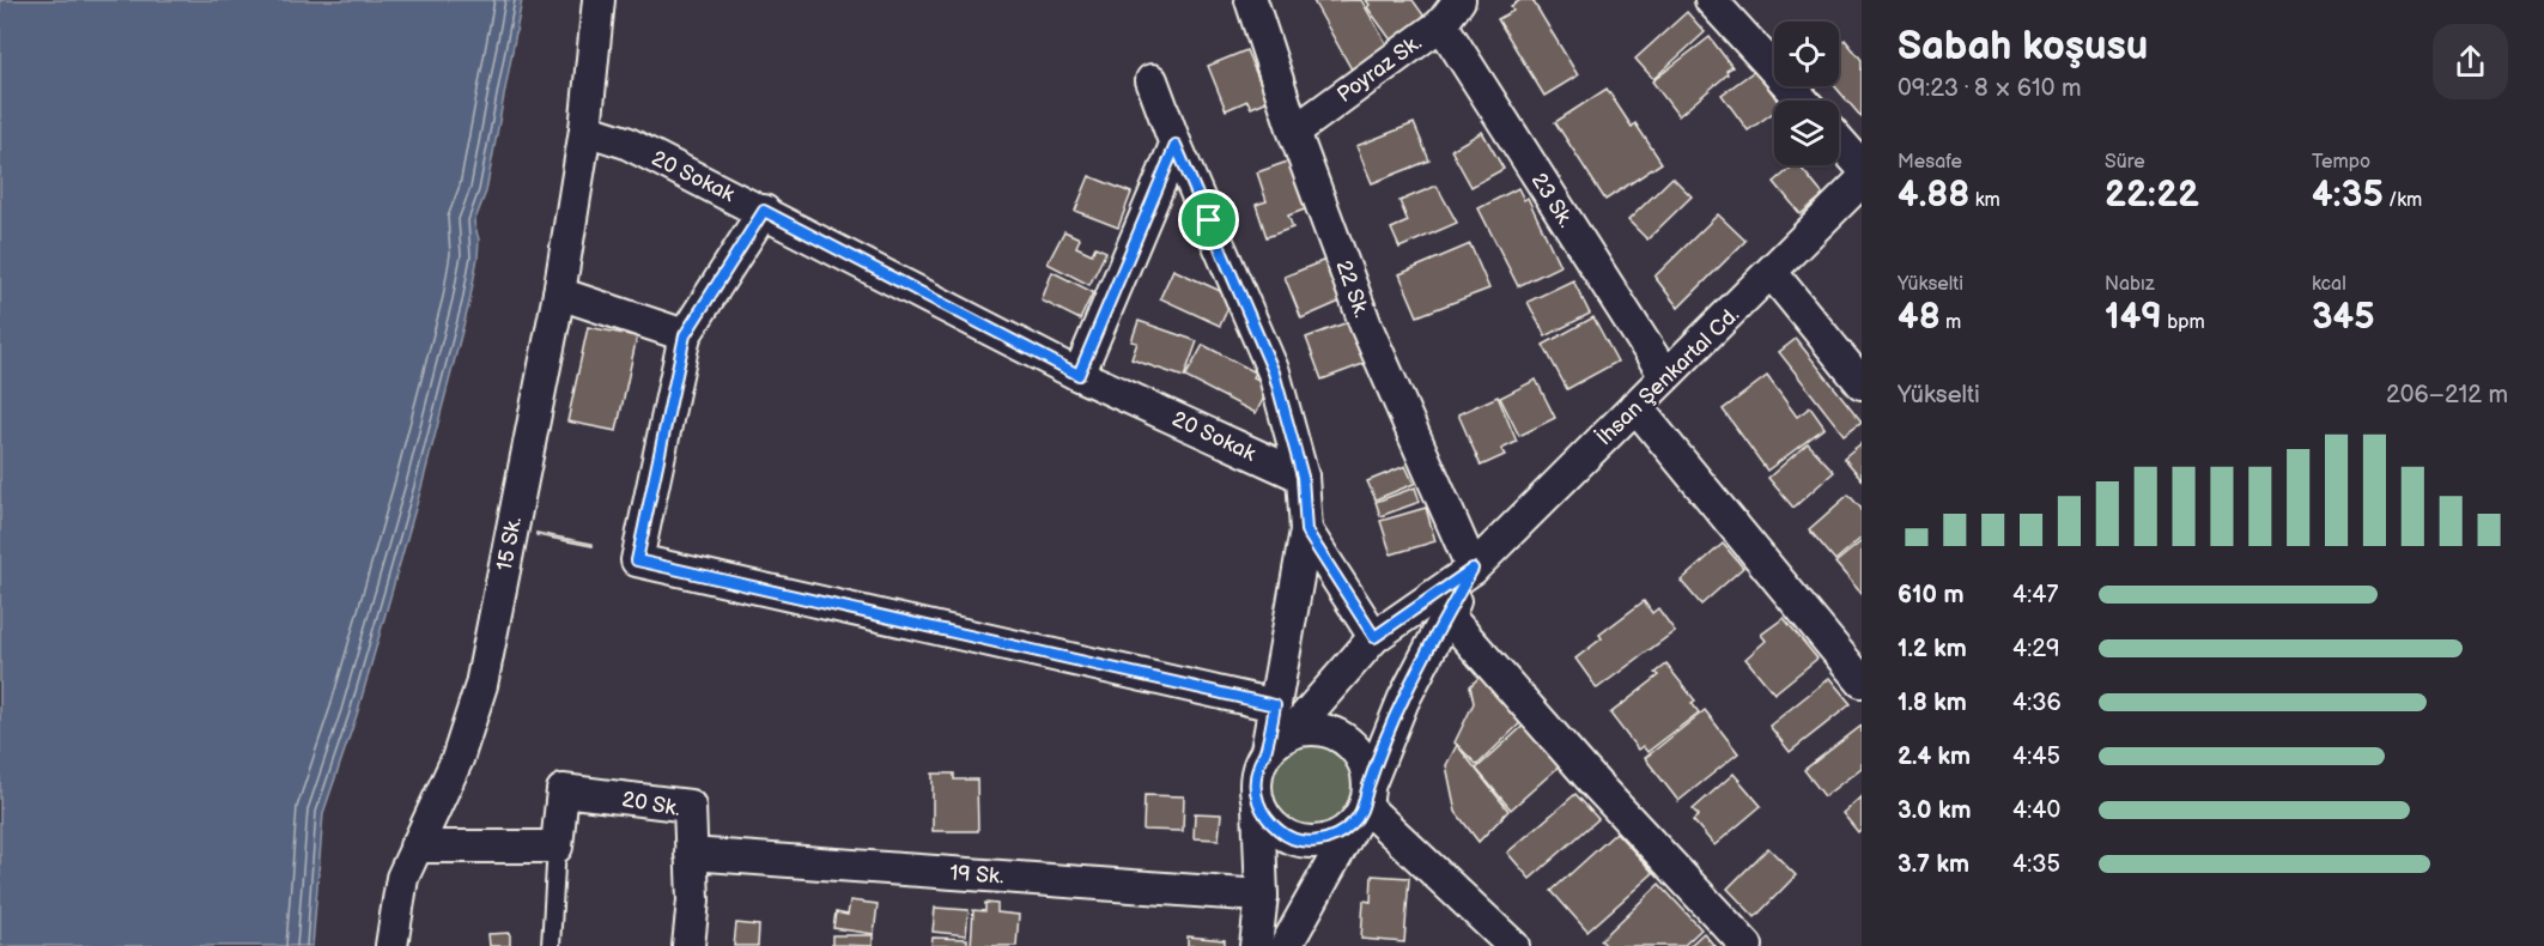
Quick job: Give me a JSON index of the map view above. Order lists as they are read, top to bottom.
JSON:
{
  "streets": {
    "street": [
      "Poyraz Sk.",
      "20 Sokak",
      "23 Sk.",
      "22 Sk.",
      "İhsan Şenkartal Cd.",
      "15 Sk.",
      "20 Sk.",
      "19 Sk."
    ]
  },
  "crossings": [
    ["Poyraz Sk.", "23 Sk."],
    ["Poyraz Sk.", "22 Sk."],
    ["20 Sokak", "15 Sk."],
    ["23 Sk.", "İhsan Şenkartal Cd."],
    ["22 Sk.", "İhsan Şenkartal Cd."],
    ["20 Sk.", "19 Sk."]
  ],
  "page": {
    "heading": ["Sabah koşusu", "09:23 · 8 × 610 m"],
    "stats": [
      ["Mesafe", "4.88 km"],
      ["Süre", "22:22"],
      ["Tempo", "4:35 /km"],
      ["Yükselti", "48 m"],
      ["Nabız", "149 bpm"],
      ["kcal", "345"]
    ],
    "chart": ["Yükselti", "206–212 m"],
    "list": [
      {
        "name": "610 m",
        "note": "4:47"
      },
      {
        "name": "1.2 km",
        "note": "4:29"
      },
      {
        "name": "1.8 km",
        "note": "4:36"
      },
      {
        "name": "2.4 km",
        "note": "4:45"
      },
      {
        "name": "3.0 km",
        "note": "4:40"
      },
      {
        "name": "3.7 km",
        "note": "4:35"
      }
    ]
  }
}
